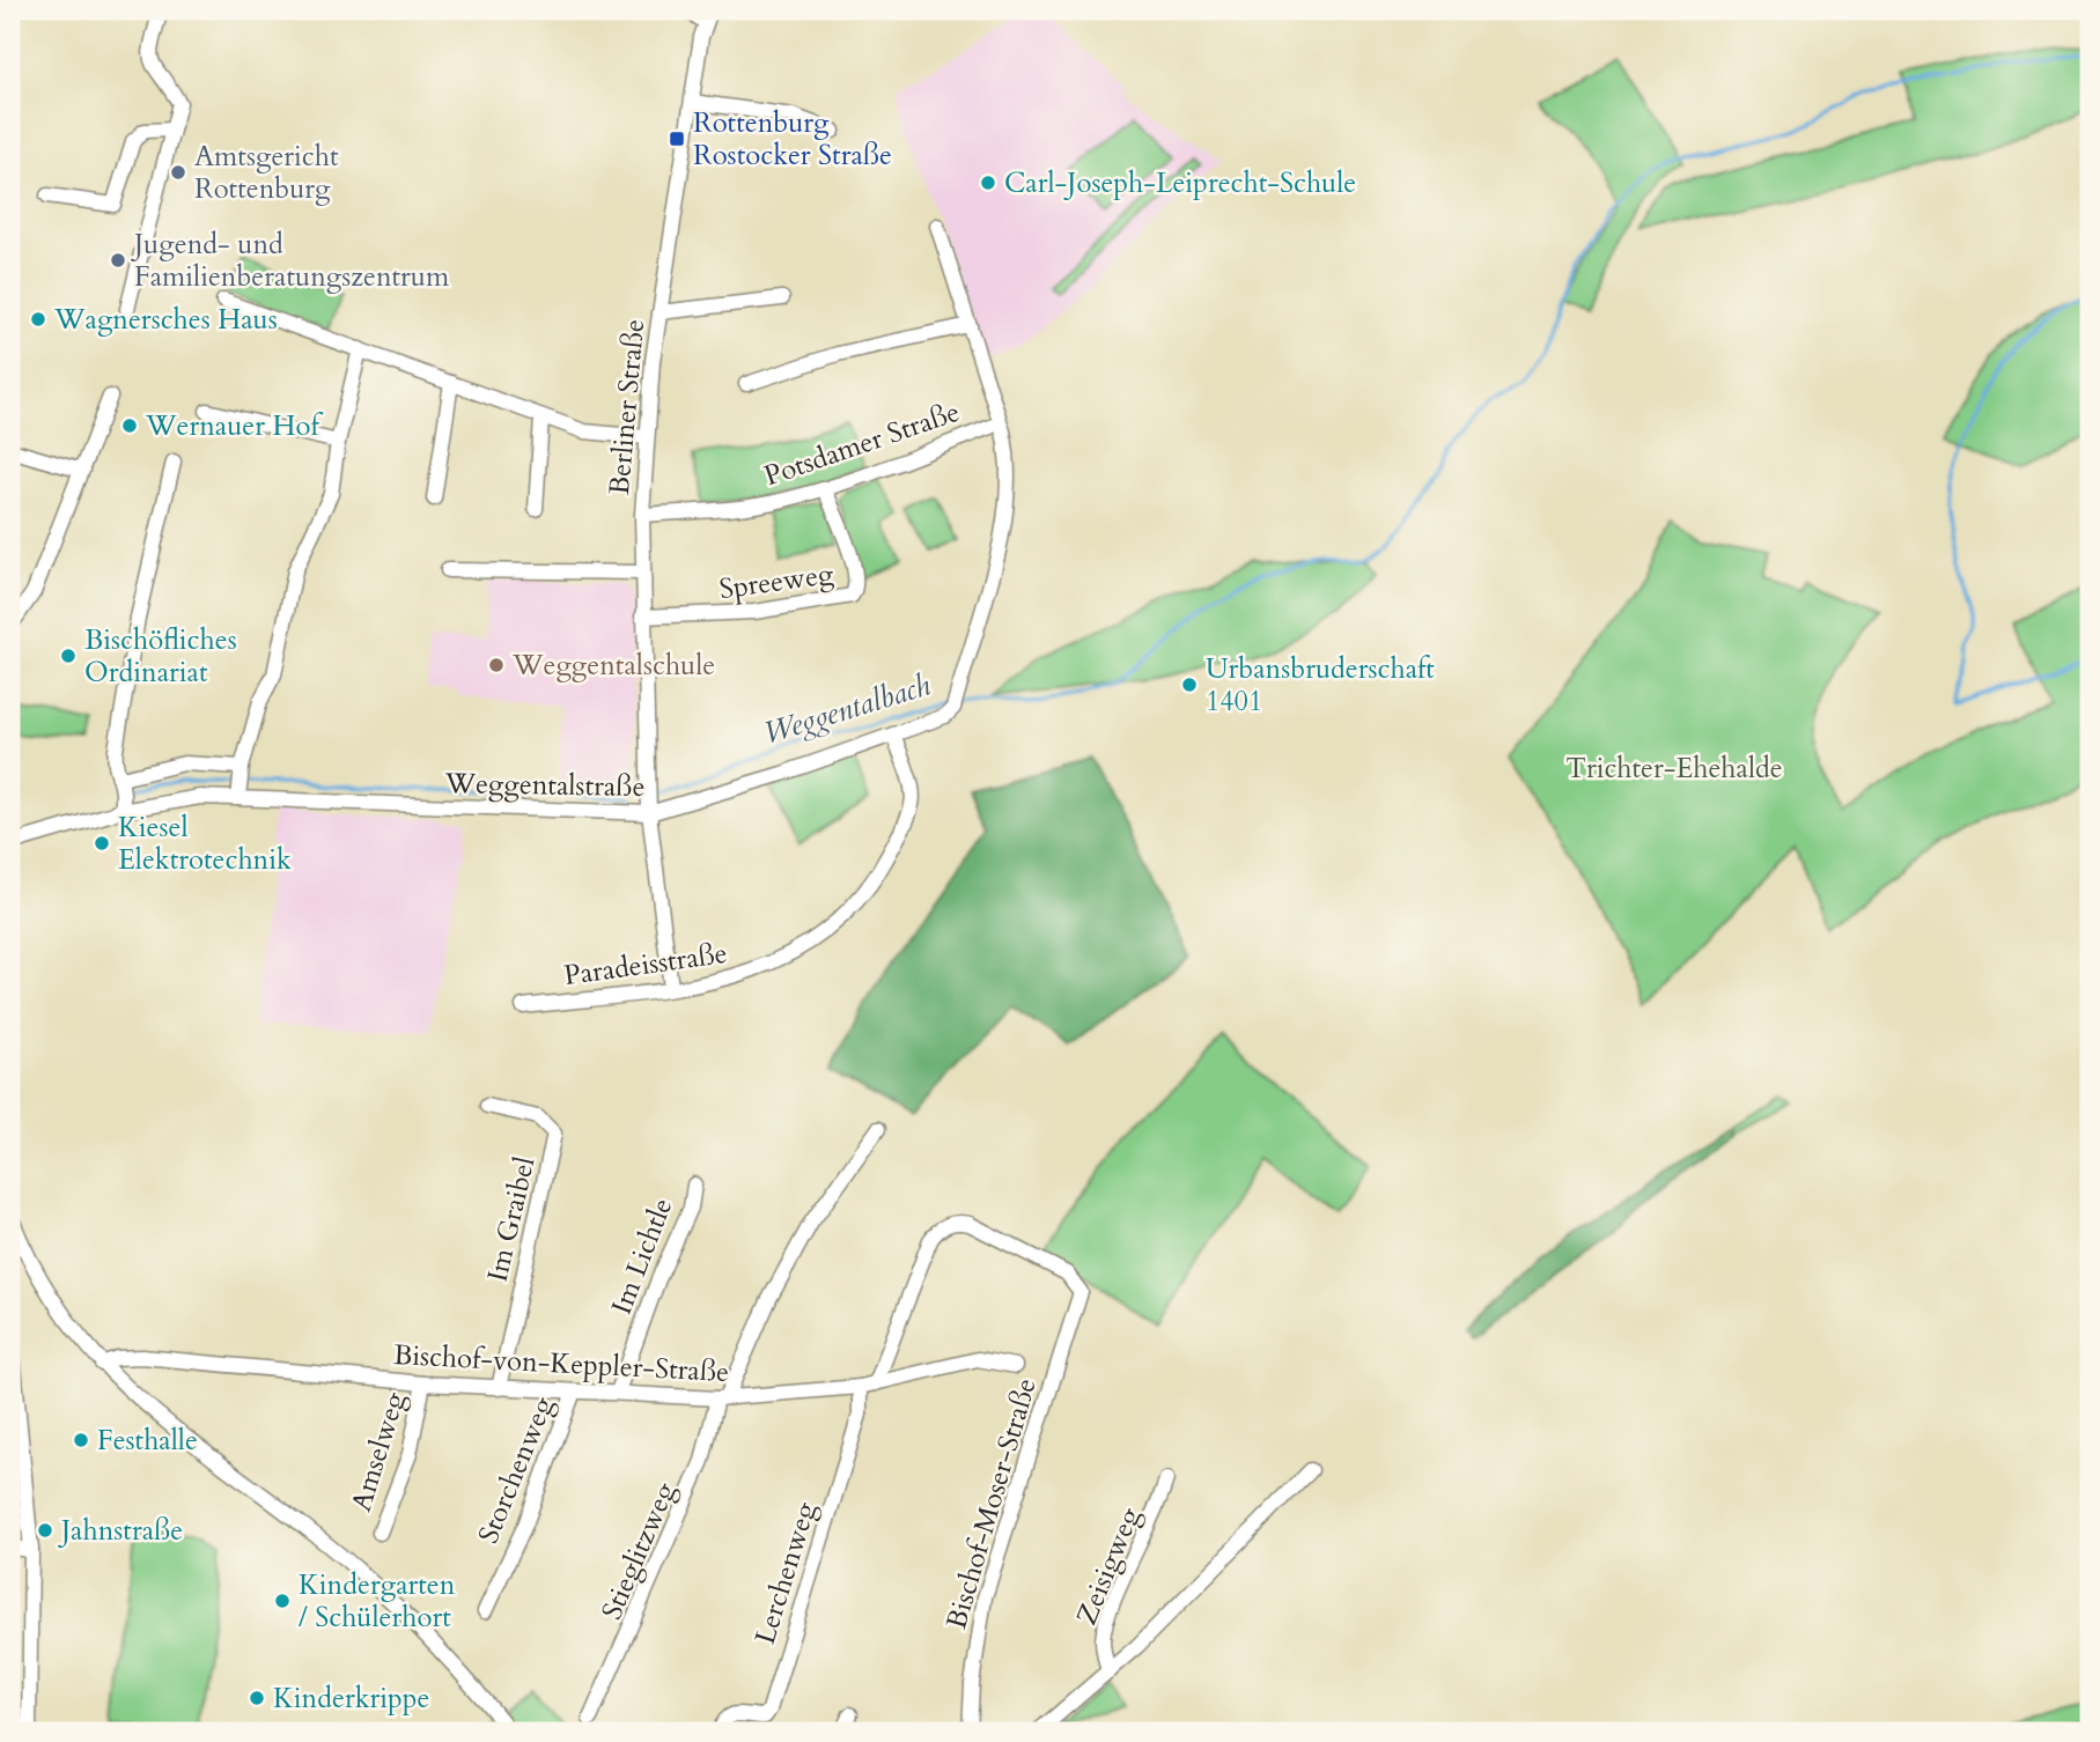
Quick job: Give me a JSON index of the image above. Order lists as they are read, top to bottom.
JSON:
{
  "streets": {
    "street": [
      "Berliner Straße",
      "Potsdamer Straße",
      "Spreeweg",
      "Weggentalstraße",
      "Paradeisstraße",
      "Im Graibel",
      "Im Lichtle",
      "Bischof-von-Keppler-Straße",
      "Amselweg",
      "Storchenweg",
      "Bischof-Moser-Straße",
      "Stieglitzweg",
      "Zeisigweg",
      "Lerchenweg"
    ]
  },
  "crossings": [
    ["Berliner Straße", "Potsdamer Straße"],
    ["Berliner Straße", "Spreeweg"],
    ["Berliner Straße", "Weggentalstraße"],
    ["Berliner Straße", "Paradeisstraße"],
    ["Potsdamer Straße", "Spreeweg"],
    ["Potsdamer Straße", "Weggentalstraße"],
    ["Weggentalstraße", "Paradeisstraße"],
    ["Im Graibel", "Bischof-von-Keppler-Straße"],
    ["Im Lichtle", "Bischof-von-Keppler-Straße"],
    ["Bischof-von-Keppler-Straße", "Amselweg"],
    ["Bischof-von-Keppler-Straße", "Storchenweg"],
    ["Bischof-von-Keppler-Straße", "Bischof-Moser-Straße"],
    ["Bischof-von-Keppler-Straße", "Stieglitzweg"],
    ["Bischof-von-Keppler-Straße", "Lerchenweg"]
  ],
  "water": ["Weggentalbach"],
  "parks": ["Trichter-Ehehalde"],
  "places": {
    "transit": ["Rottenburg Rostocker Straße"],
    "other": [
      "Amtsgericht Rottenburg",
      "Carl-Joseph-Leiprecht-Schule",
      "Jugend- und Familienberatungszentrum",
      "Wagnersches Haus",
      "Wernauer Hof",
      "Bischöfliches Ordinariat",
      "Weggentalschule",
      "Urbansbruderschaft 1401",
      "Kiesel Elektrotechnik",
      "Festhalle",
      "Jahnstraße",
      "Kindergarten / Schülerhort",
      "Kinderkrippe"
    ]
  }
}
